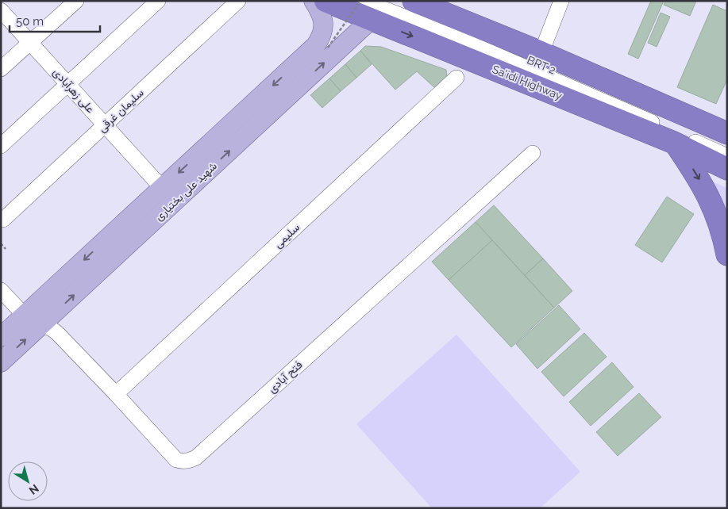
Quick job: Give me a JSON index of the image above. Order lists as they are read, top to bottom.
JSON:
{
  "streets": {
    "highway": ["Sa'idi Highway"],
    "main road": ["شهید علی بختیاری"],
    "street": [
      "BRT 2",
      "علی زهرآبادی",
      "سلیمان غرقی",
      "سلیمی",
      "فتح آبادی"
    ]
  },
  "crossings": [
    ["BRT 2", "Sa'idi Highway"],
    ["Sa'idi Highway", "شهید علی بختیاری"],
    ["علی زهرآبادی", "سلیمان غرقی"],
    ["علی زهرآبادی", "شهید علی بختیاری"],
    ["شهید علی بختیاری", "فتح آبادی"],
    ["سلیمی", "فتح آبادی"]
  ],
  "scale_bar": "50 m",
  "north": "bottom right"
}
